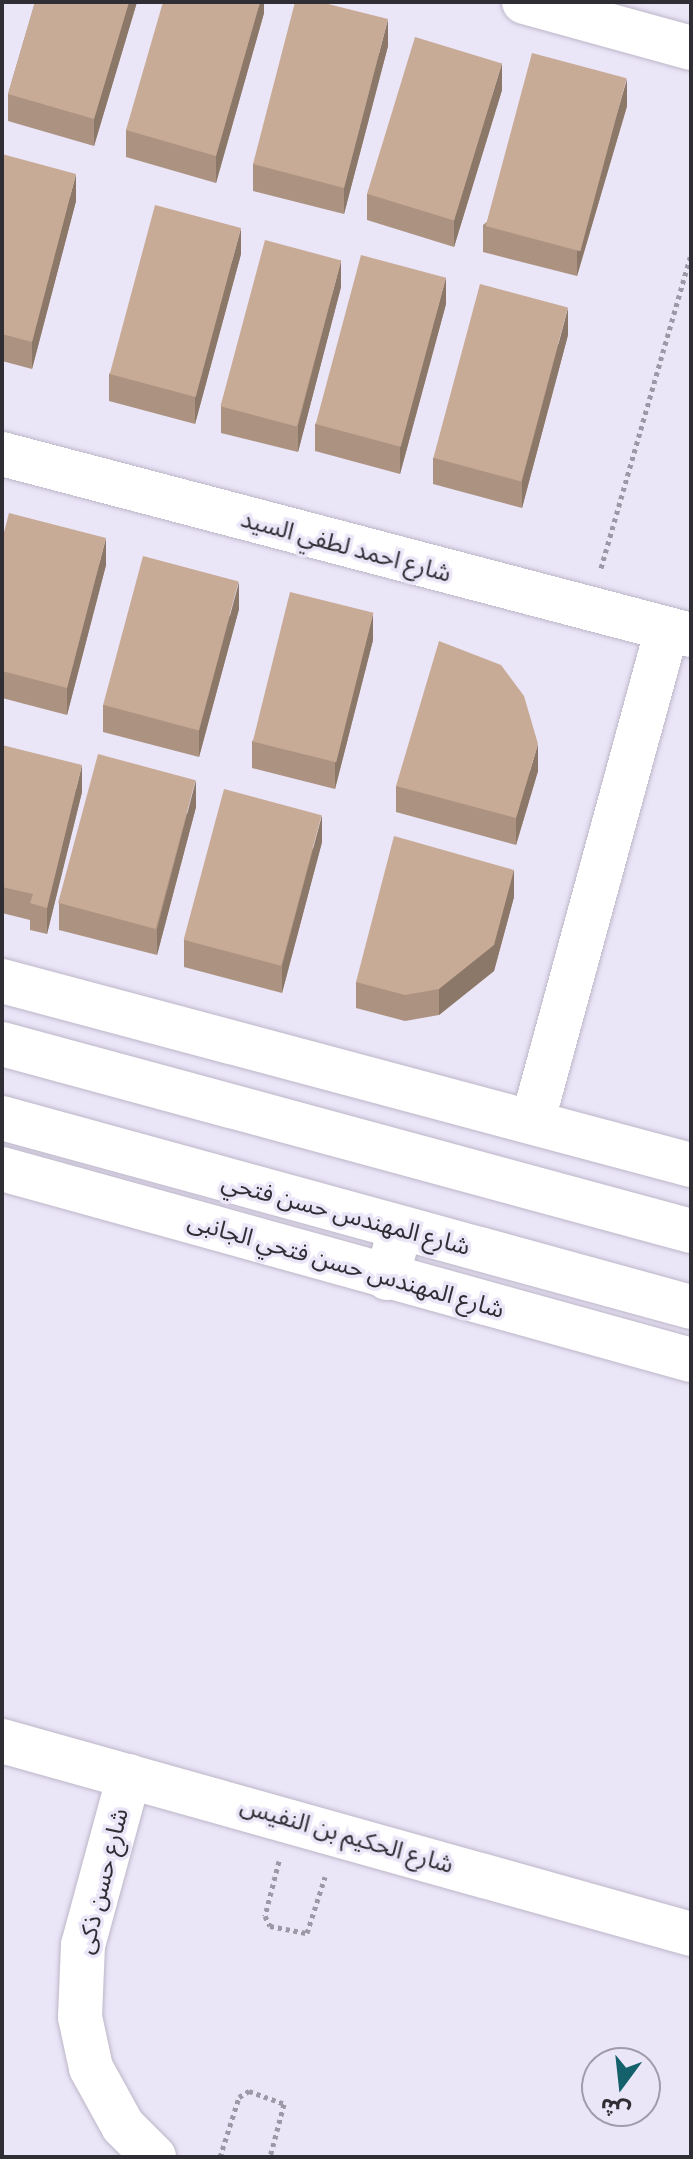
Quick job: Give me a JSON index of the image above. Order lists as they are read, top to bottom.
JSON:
{
  "streets": {
    "street": [
      "شارع احمد لطفي السيد",
      "شارع المهندس حسن فتحي",
      "شارع المهندس حسن فتحي الجانبى",
      "شارع الحكيم بن النفيس",
      "شارع حسن ذكى"
    ]
  },
  "crossings": [
    ["شارع الحكيم بن النفيس", "شارع حسن ذكى"]
  ],
  "north": "bottom"
}
